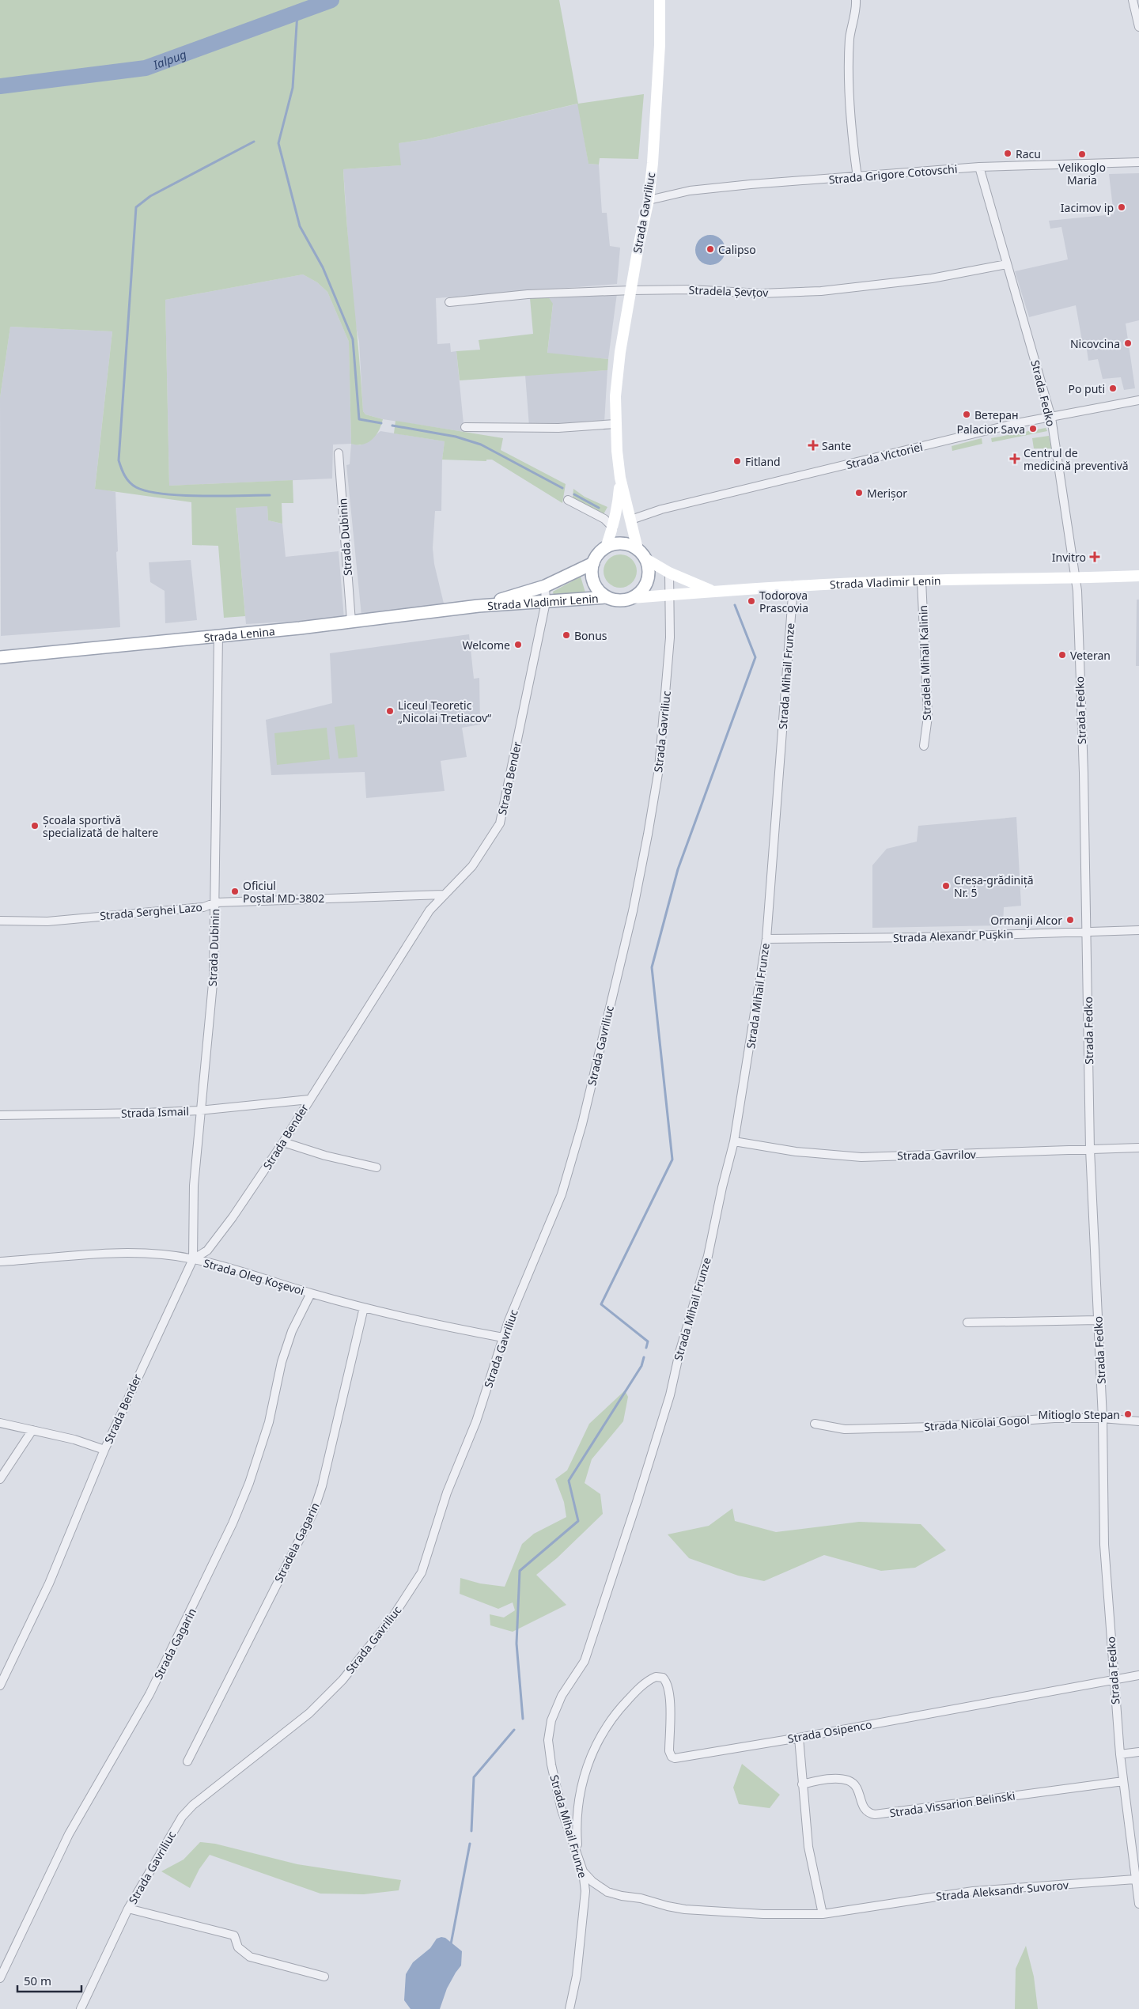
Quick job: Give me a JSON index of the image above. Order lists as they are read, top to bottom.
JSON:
{
  "streets": {
    "main road": ["Strada Vladimir Lenin", "Strada Lenina"],
    "street": [
      "Strada Grigore Cotovschi",
      "Strada Gavriliuc",
      "Stradela Șevțov",
      "Strada Fedko",
      "Strada Victoriei",
      "Strada Dubinin",
      "Stradela Mihail Kalinin",
      "Strada Mihail Frunze",
      "Strada Bender",
      "Strada Serghei Lazo",
      "Strada Alexandr Pușkin",
      "Strada Ismail",
      "Strada Gavrilov",
      "Strada Oleg Koşevoi",
      "Strada Nicolai Gogol",
      "Stradela Gagarin",
      "Strada Gagarin",
      "Strada Osipenco",
      "Strada Vissarion Belinski",
      "Strada Aleksandr Suvorov"
    ]
  },
  "crossings": [
    ["Strada Grigore Cotovschi", "Strada Gavriliuc"],
    ["Strada Grigore Cotovschi", "Strada Fedko"],
    ["Strada Gavriliuc", "Stradela Șevțov"],
    ["Strada Gavriliuc", "Strada Victoriei"],
    ["Strada Gavriliuc", "Strada Vladimir Lenin"],
    ["Strada Gavriliuc", "Strada Oleg Koşevoi"],
    ["Stradela Șevțov", "Strada Fedko"],
    ["Strada Fedko", "Strada Victoriei"],
    ["Strada Fedko", "Strada Vladimir Lenin"],
    ["Strada Fedko", "Strada Alexandr Pușkin"],
    ["Strada Fedko", "Strada Gavrilov"],
    ["Strada Fedko", "Strada Nicolai Gogol"],
    ["Strada Fedko", "Strada Osipenco"],
    ["Strada Fedko", "Strada Vissarion Belinski"],
    ["Strada Fedko", "Strada Aleksandr Suvorov"],
    ["Strada Dubinin", "Strada Lenina"],
    ["Strada Dubinin", "Strada Bender"],
    ["Strada Dubinin", "Strada Serghei Lazo"],
    ["Strada Dubinin", "Strada Ismail"],
    ["Strada Dubinin", "Strada Oleg Koşevoi"],
    ["Strada Vladimir Lenin", "Strada Lenina"],
    ["Strada Vladimir Lenin", "Stradela Mihail Kalinin"],
    ["Strada Vladimir Lenin", "Strada Mihail Frunze"],
    ["Strada Vladimir Lenin", "Strada Bender"],
    ["Strada Mihail Frunze", "Strada Alexandr Pușkin"],
    ["Strada Mihail Frunze", "Strada Gavrilov"],
    ["Strada Mihail Frunze", "Strada Osipenco"],
    ["Strada Mihail Frunze", "Strada Aleksandr Suvorov"],
    ["Strada Bender", "Strada Serghei Lazo"],
    ["Strada Bender", "Strada Ismail"],
    ["Strada Bender", "Strada Oleg Koşevoi"],
    ["Strada Oleg Koşevoi", "Stradela Gagarin"],
    ["Strada Oleg Koşevoi", "Strada Gagarin"]
  ],
  "water": ["Ialpug"],
  "places": {
    "other": [
      "Racu",
      "Velikoglo Maria",
      "Iacimov ip",
      "Calipso",
      "Nicovcina",
      "Po puti",
      "Ветеран",
      "Palacior Sava",
      "Fitland",
      "Merișor",
      "Todorova Prascovia",
      "Bonus",
      "Welcome",
      "Veteran",
      "Liceul Teoretic „Nicolai Tretiacov“",
      "Școala sportivă specializată de haltere",
      "Creșa-grădiniță Nr. 5",
      "Oficiul Poștal MD-3802",
      "Ormanji Alcor",
      "Mitioglo Stepan"
    ],
    "health": ["Sante", "Centrul de medicină preventivă", "Invitro"]
  },
  "scale_bar": "50 m"
}
